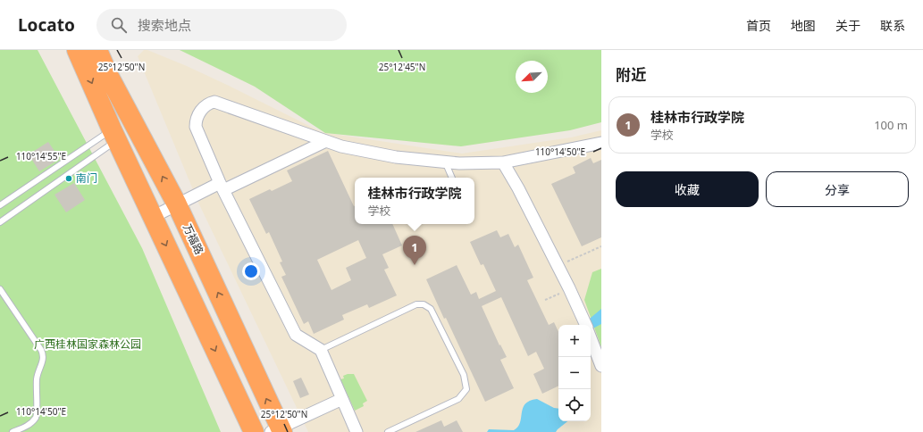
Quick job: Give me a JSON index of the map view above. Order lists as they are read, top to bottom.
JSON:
{
  "streets": {
    "highway": ["万福路"]
  },
  "parks": ["广西桂林国家森林公园"],
  "places": ["南门"],
  "north": "bottom left",
  "page": {
    "header": "Locato",
    "search": "搜索地点",
    "nav": [
      "首页",
      "地图",
      "关于",
      "联系"
    ],
    "heading": "附近",
    "list": [
      {
        "mark": "1",
        "name": "桂林市行政学院",
        "note": "学校",
        "value": "100 m"
      }
    ],
    "buttons": ["收藏", "分享"],
    "popup": ["桂林市行政学院", "学校"],
    "pins": "1",
    "map_buttons": ["+", "−"]
  },
  "coordinates": [
    "25°12'45\"N",
    "25°12'50\"N",
    "110°14'50\"E",
    "110°14'55\"E"
  ]
}
